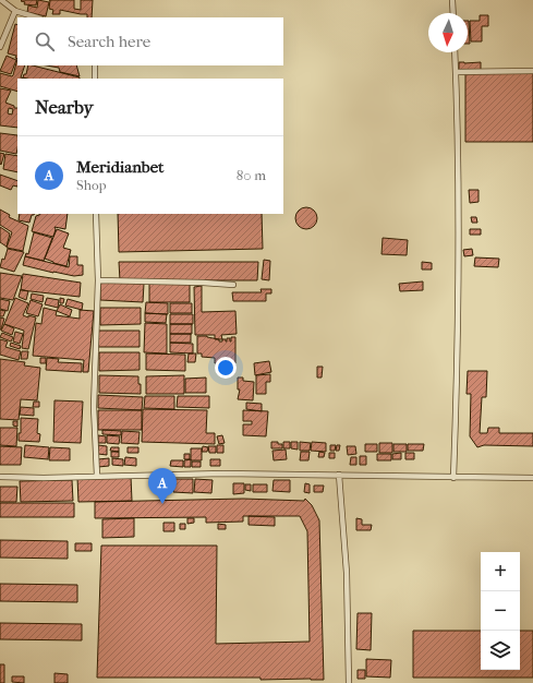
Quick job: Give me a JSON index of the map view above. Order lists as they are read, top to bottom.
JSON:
{
  "north": "bottom",
  "page": {
    "search": "Search here",
    "heading": "Nearby",
    "list": [
      {
        "mark": "A",
        "name": "Meridianbet",
        "note": "Shop",
        "value": "80 m"
      }
    ],
    "pins": "A",
    "map_buttons": ["+", "−"]
  }
}
